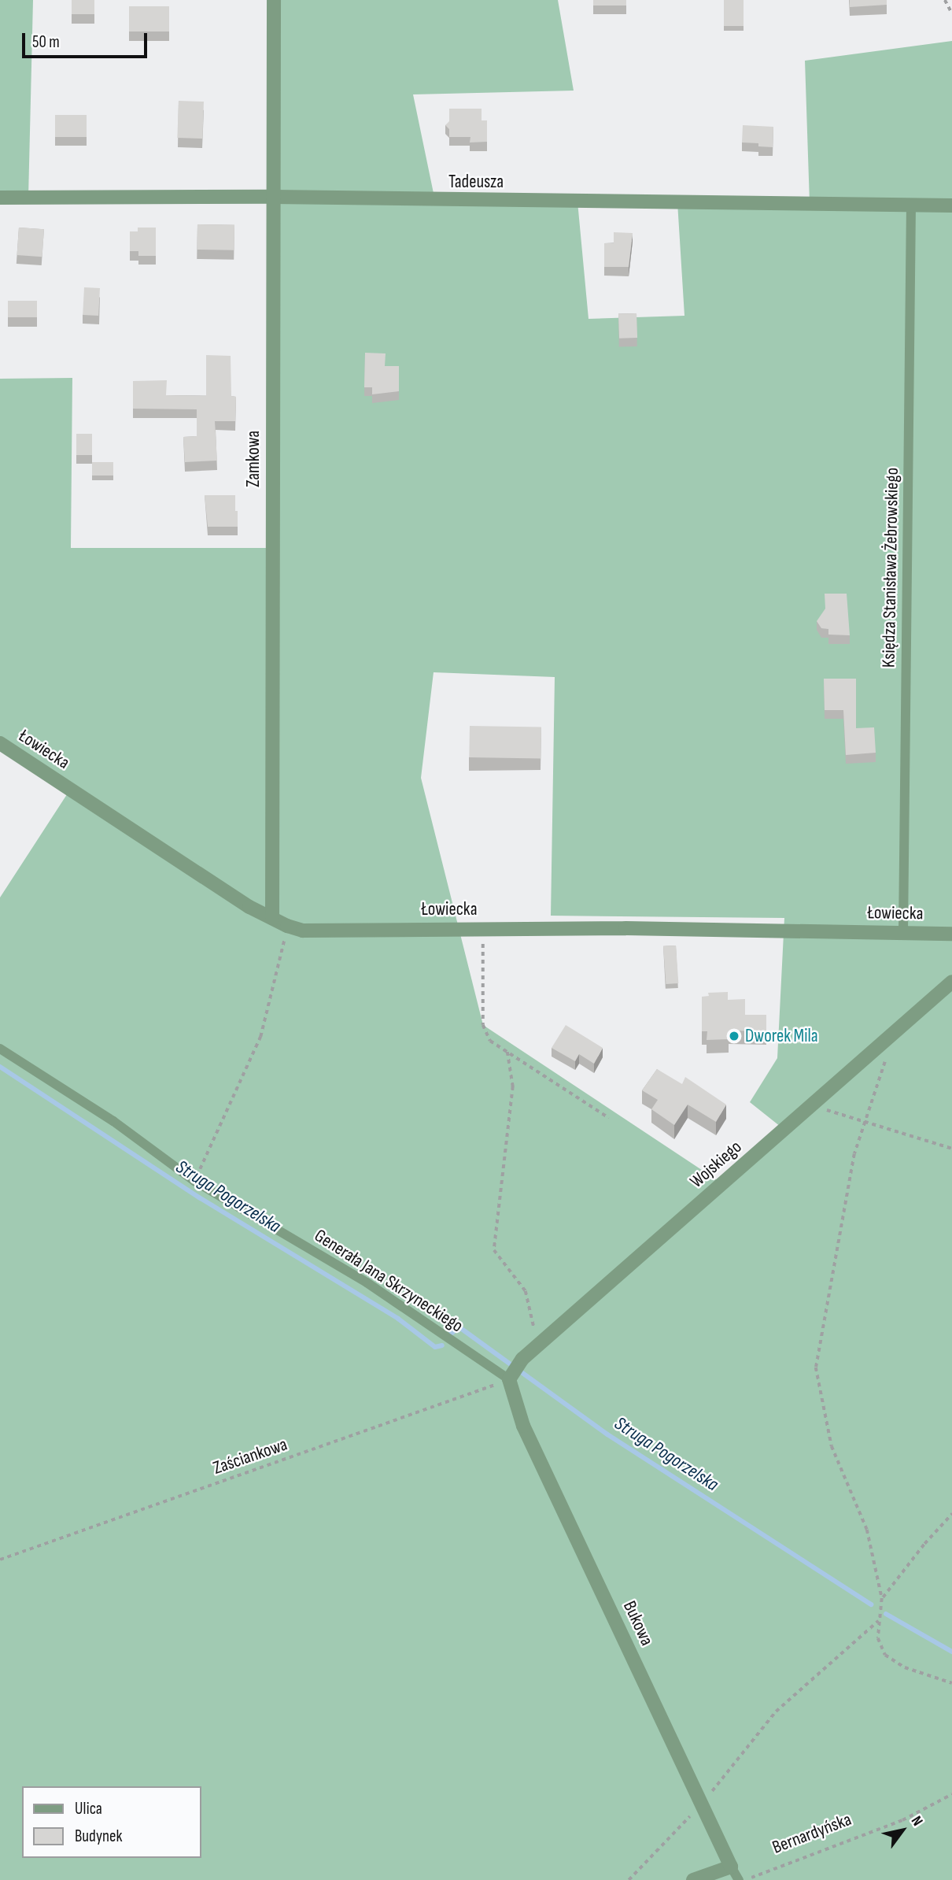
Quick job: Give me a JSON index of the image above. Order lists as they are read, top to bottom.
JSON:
{
  "streets": {
    "street": [
      "Tadeusza",
      "Zamkowa",
      "Łowiecka",
      "Wojskiego",
      "Bukowa"
    ],
    "lane": ["Księdza Stanisława Żebrowskiego", "Generała Jana Skrzyneckiego"],
    "path": ["Zaściankowa", "Bernardyńska"]
  },
  "crossings": [
    ["Tadeusza", "Zamkowa"],
    ["Tadeusza", "Księdza Stanisława Żebrowskiego"],
    ["Zamkowa", "Łowiecka"],
    ["Księdza Stanisława Żebrowskiego", "Łowiecka"],
    ["Wojskiego", "Generała Jana Skrzyneckiego"],
    ["Wojskiego", "Zaściankowa"],
    ["Wojskiego", "Bukowa"],
    ["Generała Jana Skrzyneckiego", "Zaściankowa"],
    ["Generała Jana Skrzyneckiego", "Bukowa"],
    ["Zaściankowa", "Bukowa"]
  ],
  "water": ["Struga Pogorzelska"],
  "places": ["Dworek Mila"],
  "legend": ["Ulica", "Budynek"],
  "scale_bar": "50 m",
  "north": "top right"
}
